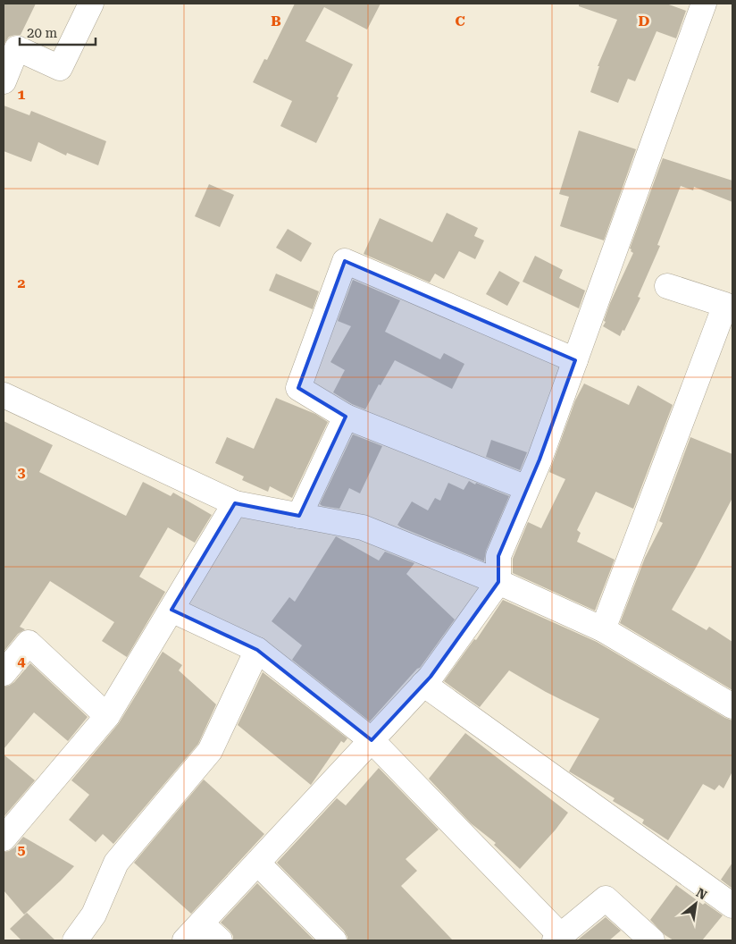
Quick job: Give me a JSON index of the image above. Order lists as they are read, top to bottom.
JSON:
{
  "scale_bar": "20 m",
  "north": "top right",
  "grid": {
    "columns": ["B", "C", "D"],
    "rows": [
      "1",
      "2",
      "3",
      "4",
      "5"
    ]
  }
}
